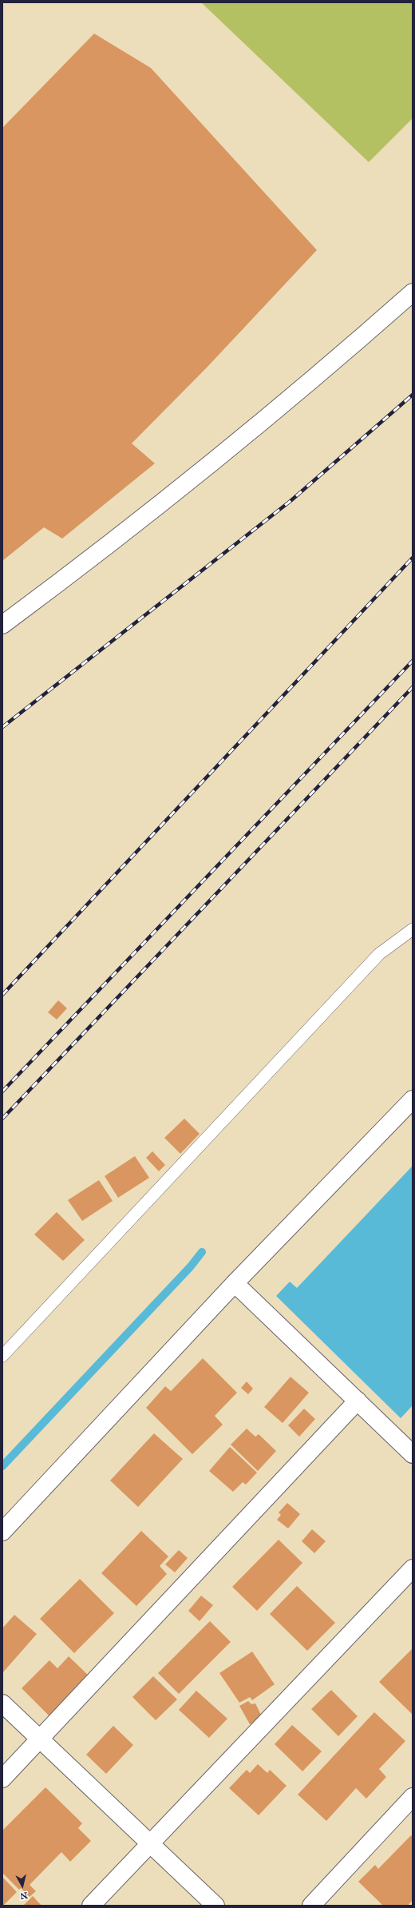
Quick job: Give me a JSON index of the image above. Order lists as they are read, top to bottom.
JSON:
{
  "north": "bottom"
}
